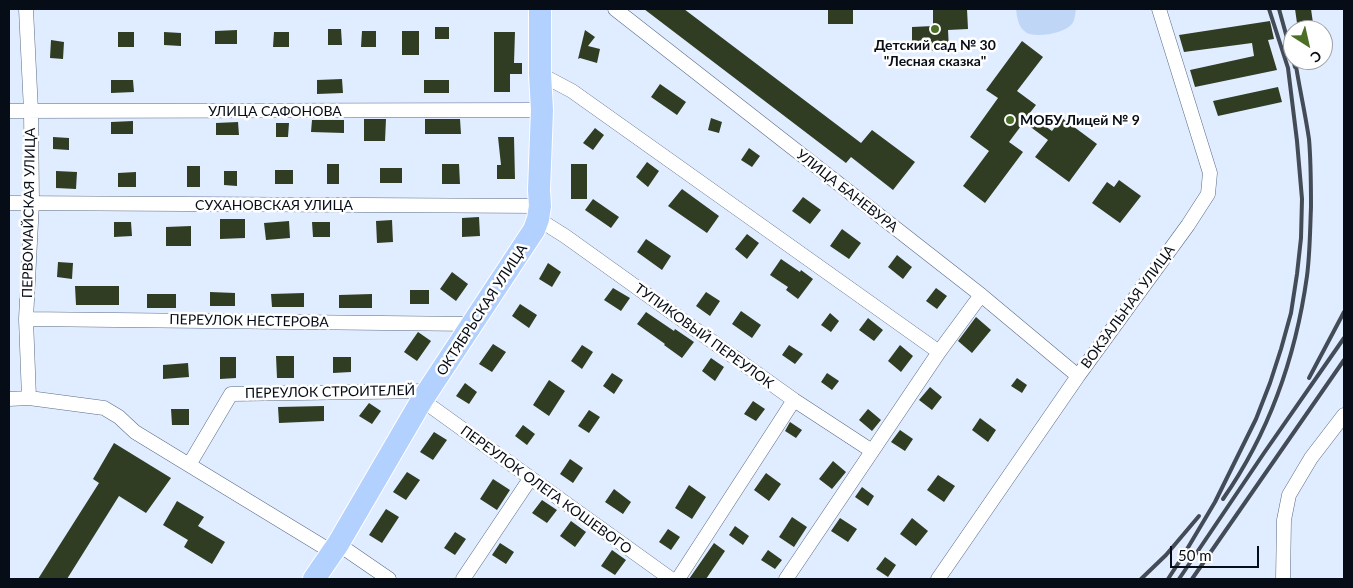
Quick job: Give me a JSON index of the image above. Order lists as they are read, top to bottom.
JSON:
{
  "streets": {
    "main road": ["ОКТЯБРЬСКАЯ УЛИЦА"],
    "street": [
      "УЛИЦА САФОНОВА",
      "УЛИЦА БАНЕВУРА",
      "СУХАНОВСКАЯ УЛИЦА",
      "ПЕРВОМАЙСКАЯ УЛИЦА",
      "ВОКЗАЛЬНАЯ УЛИЦА",
      "ПЕРЕУЛОК НЕСТЕРОВА",
      "ТУПИКОВЫЙ ПЕРЕУЛОК",
      "ПЕРЕУЛОК СТРОИТЕЛЕЙ",
      "ПЕРЕУЛОК ОЛЕГА КОШЕВОГО"
    ]
  },
  "crossings": [
    ["УЛИЦА САФОНОВА", "ПЕРВОМАЙСКАЯ УЛИЦА"],
    ["УЛИЦА САФОНОВА", "ОКТЯБРЬСКАЯ УЛИЦА"],
    ["УЛИЦА БАНЕВУРА", "ВОКЗАЛЬНАЯ УЛИЦА"],
    ["СУХАНОВСКАЯ УЛИЦА", "ПЕРВОМАЙСКАЯ УЛИЦА"],
    ["СУХАНОВСКАЯ УЛИЦА", "ОКТЯБРЬСКАЯ УЛИЦА"],
    ["СУХАНОВСКАЯ УЛИЦА", "ТУПИКОВЫЙ ПЕРЕУЛОК"],
    ["ПЕРВОМАЙСКАЯ УЛИЦА", "ПЕРЕУЛОК НЕСТЕРОВА"],
    ["ОКТЯБРЬСКАЯ УЛИЦА", "ПЕРЕУЛОК НЕСТЕРОВА"],
    ["ОКТЯБРЬСКАЯ УЛИЦА", "ТУПИКОВЫЙ ПЕРЕУЛОК"],
    ["ОКТЯБРЬСКАЯ УЛИЦА", "ПЕРЕУЛОК СТРОИТЕЛЕЙ"],
    ["ОКТЯБРЬСКАЯ УЛИЦА", "ПЕРЕУЛОК ОЛЕГА КОШЕВОГО"],
    ["ПЕРЕУЛОК СТРОИТЕЛЕЙ", "ПЕРЕУЛОК ОЛЕГА КОШЕВОГО"]
  ],
  "places": ["Детский сад № 30 \"Лесная сказка\"", "МОБУ Лицей № 9"],
  "scale_bar": "50 m",
  "north": "bottom right"
}
